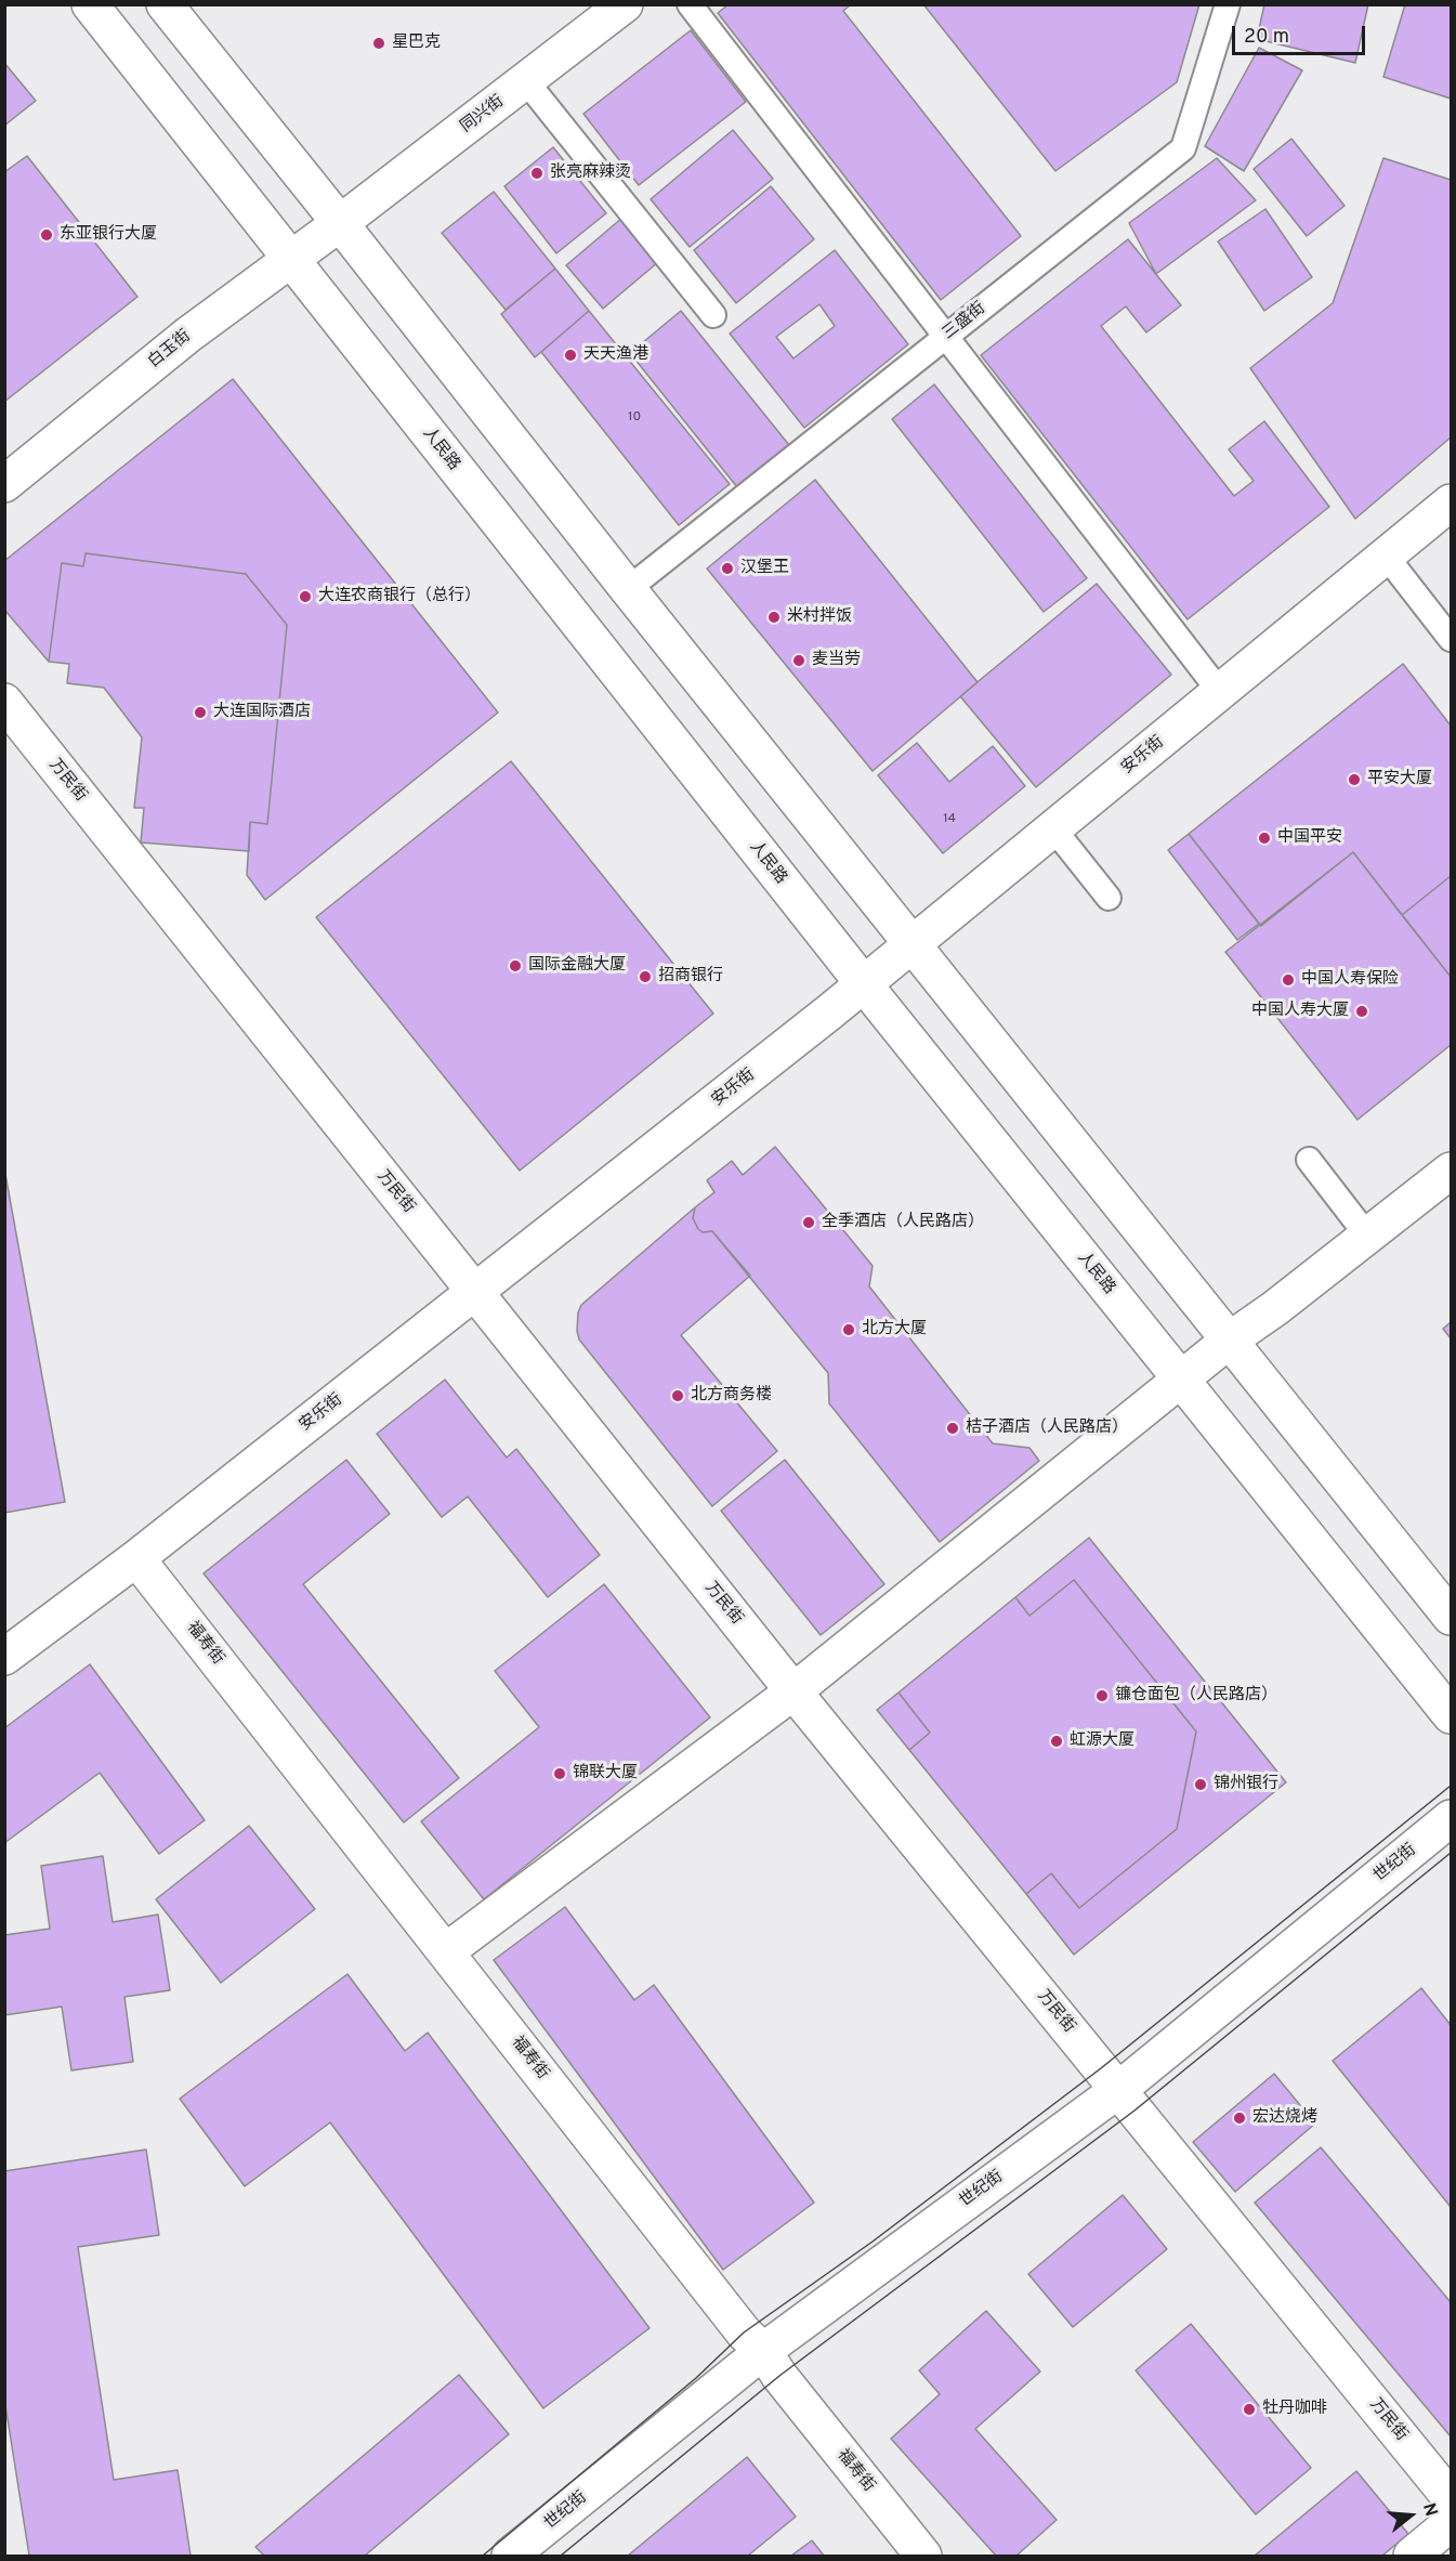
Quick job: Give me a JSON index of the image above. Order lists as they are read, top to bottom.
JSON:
{
  "streets": {
    "street": [
      "同兴街",
      "白玉街",
      "人民路",
      "安乐街",
      "万民街",
      "福寿街",
      "世纪街"
    ],
    "lane": ["三盛街"]
  },
  "crossings": [
    ["同兴街", "白玉街"],
    ["白玉街", "人民路"],
    ["人民路", "安乐街"],
    ["安乐街", "万民街"],
    ["安乐街", "福寿街"],
    ["万民街", "世纪街"],
    ["福寿街", "世纪街"]
  ],
  "places": [
    "星巴克",
    "张亮麻辣烫",
    "东亚银行大厦",
    "天天渔港",
    "汉堡王",
    "大连农商银行（总行）",
    "米村拌饭",
    "麦当劳",
    "大连国际酒店",
    "平安大厦",
    "中国平安",
    "国际金融大厦",
    "招商银行",
    "中国人寿保险",
    "中国人寿大厦",
    "全季酒店（人民路店）",
    "北方大厦",
    "北方商务楼",
    "桔子酒店（人民路店）",
    "镰仓面包（人民路店）",
    "虹源大厦",
    "锦联大厦",
    "锦州银行",
    "宏达烧烤",
    "牡丹咖啡"
  ],
  "house_numbers": ["10", "14"],
  "scale_bar": "20 m",
  "north": "right"
}
